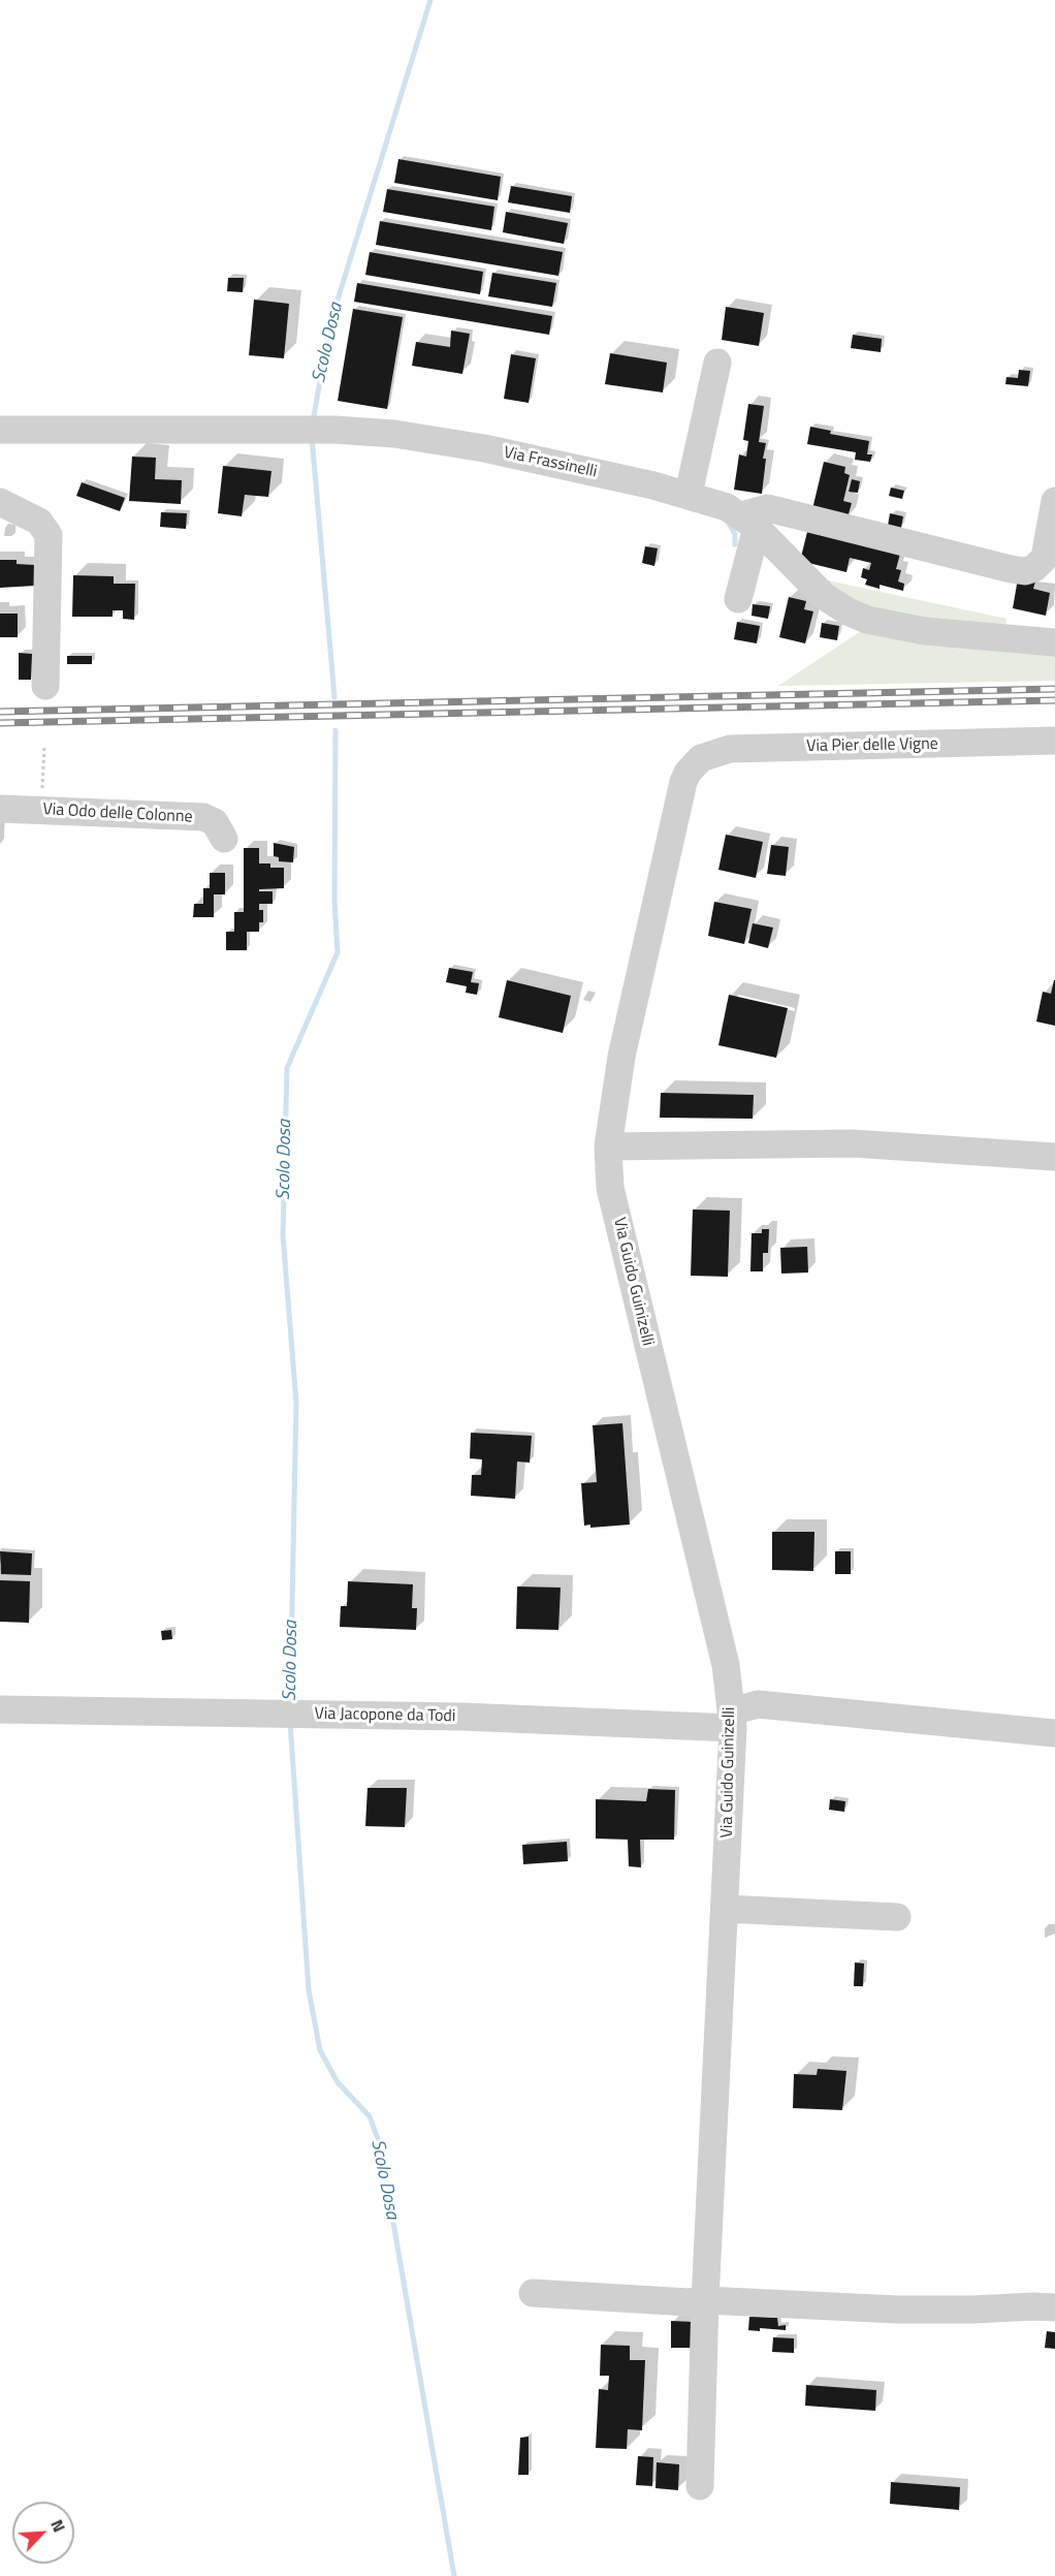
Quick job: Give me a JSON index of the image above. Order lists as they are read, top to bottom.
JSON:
{
  "streets": {
    "street": [
      "Via Frassinelli",
      "Via Pier delle Vigne",
      "Via Odo delle Colonne",
      "Via Guido Guinizelli",
      "Via Jacopone da Todi"
    ]
  },
  "crossings": [
    ["Via Pier delle Vigne", "Via Guido Guinizelli"],
    ["Via Guido Guinizelli", "Via Jacopone da Todi"]
  ],
  "water": ["Scolo Dosa"],
  "north": "top right"
}
